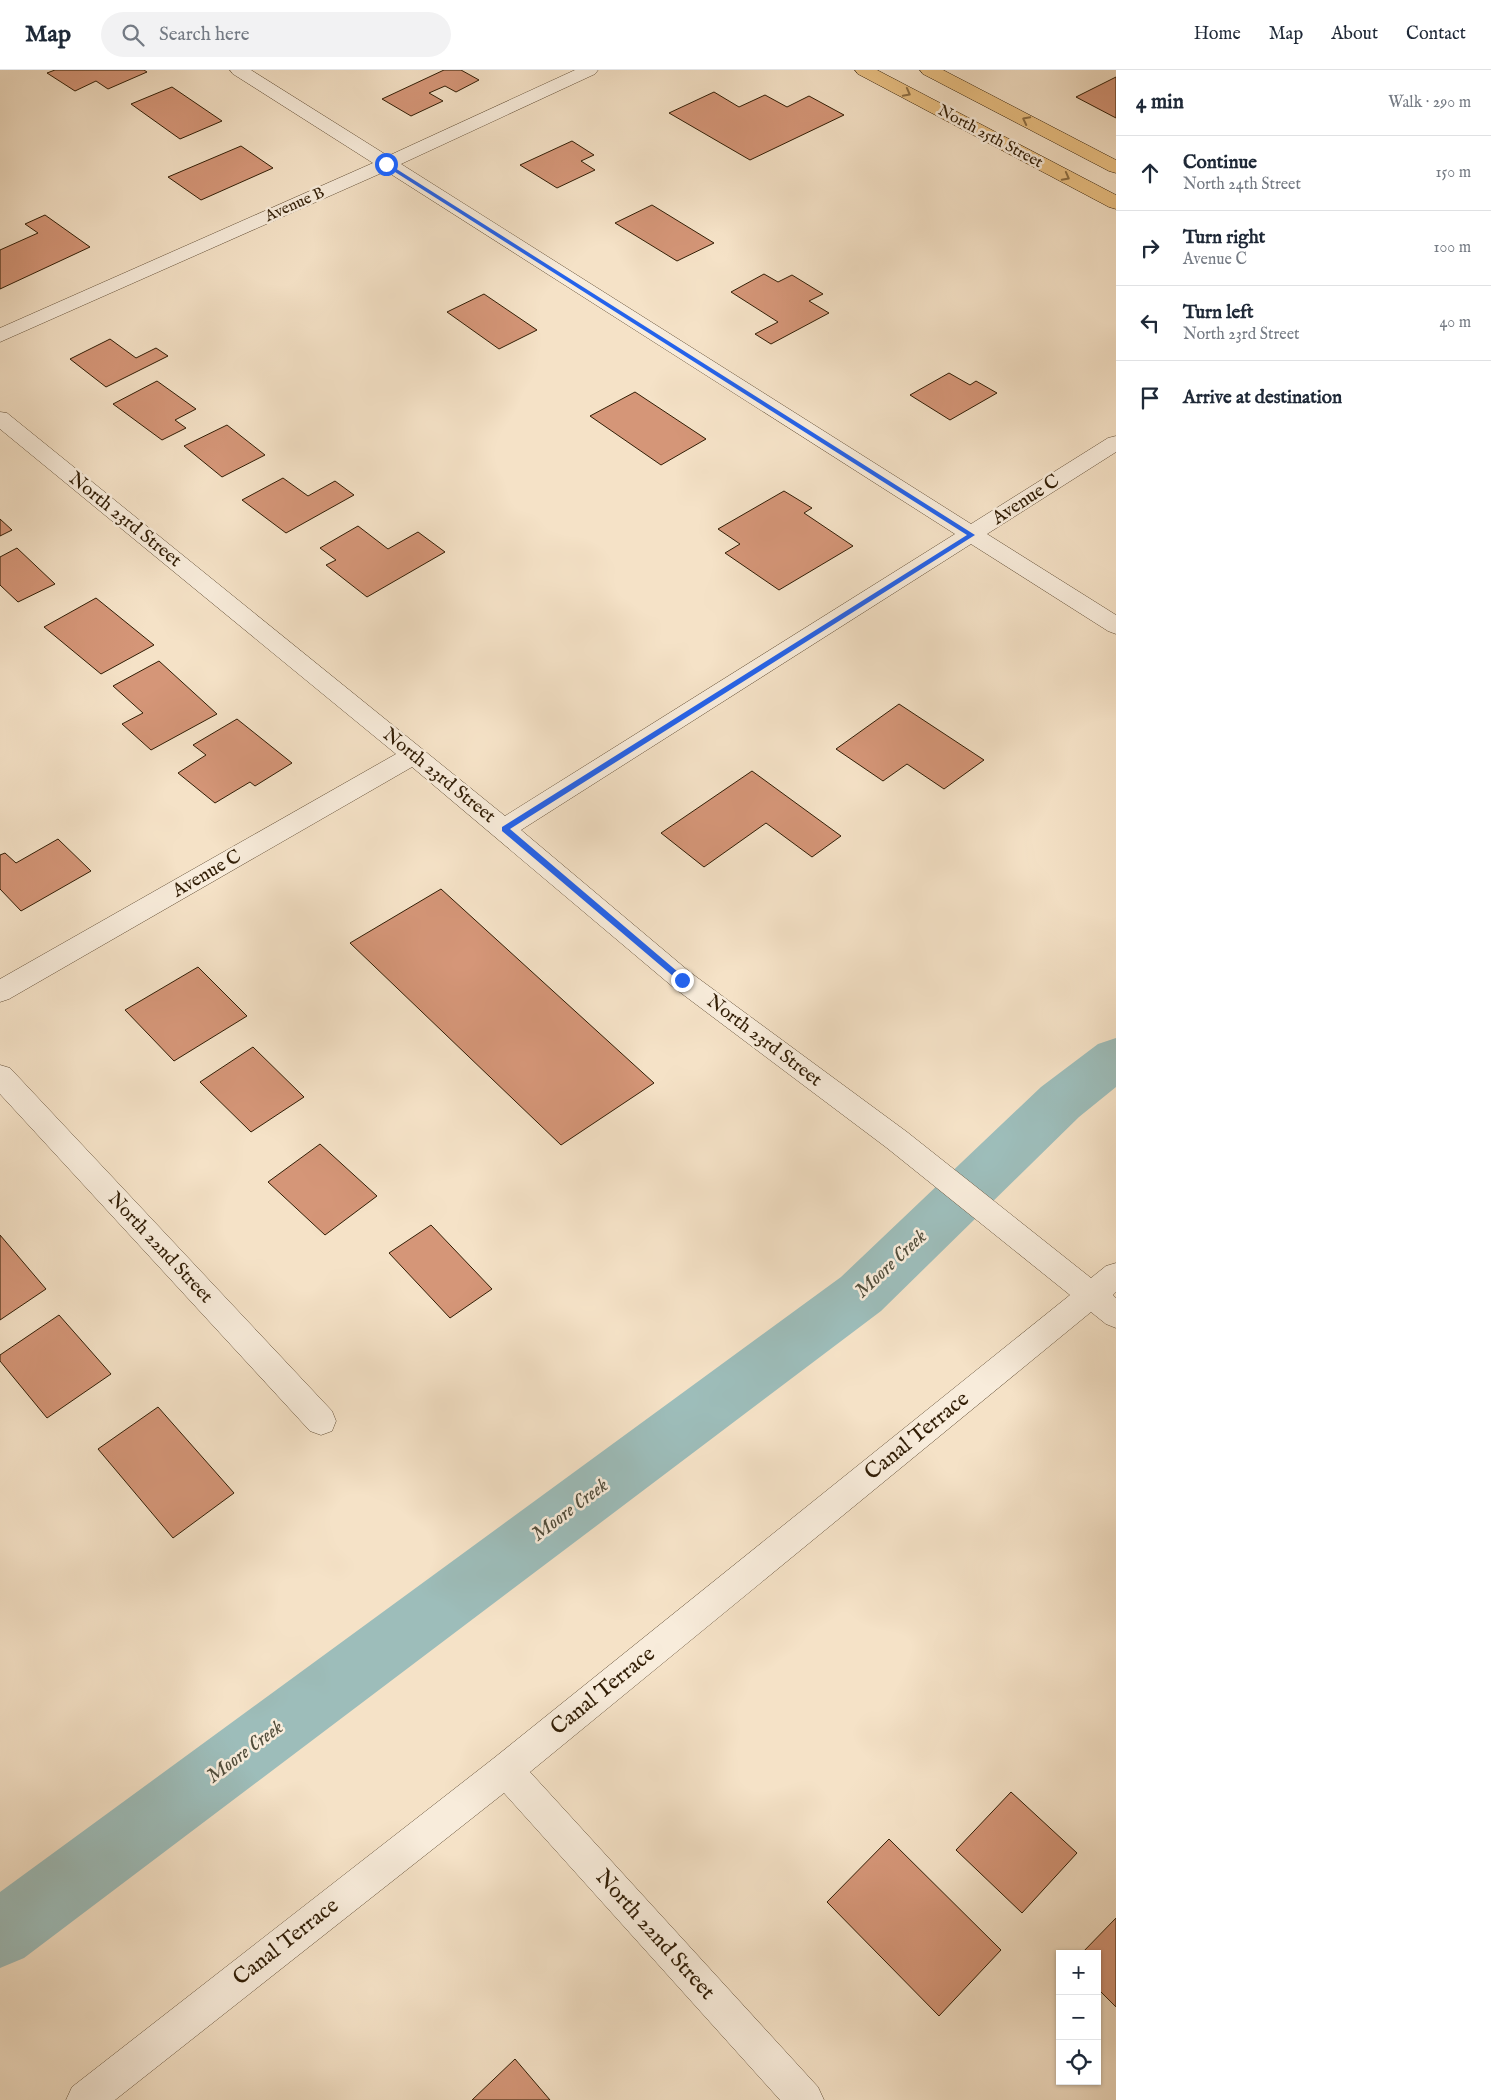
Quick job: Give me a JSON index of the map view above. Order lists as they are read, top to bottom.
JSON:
{
  "streets": {
    "main road": ["North 25th Street"],
    "street": [
      "Avenue B",
      "Avenue C",
      "North 23rd Street",
      "North 22nd Street",
      "Canal Terrace"
    ]
  },
  "crossings": [
    ["Avenue C", "North 23rd Street"],
    ["North 23rd Street", "Canal Terrace"],
    ["North 22nd Street", "Canal Terrace"]
  ],
  "water": ["Moore Creek"],
  "page": {
    "header": "Map",
    "search": "Search here",
    "nav": [
      "Home",
      "Map",
      "About",
      "Contact"
    ],
    "heading": ["4 min", "Walk · 290 m"],
    "list": [
      ["Continue", "North 24th Street", "150 m"],
      ["Turn right", "Avenue C", "100 m"],
      ["Turn left", "North 23rd Street", "40 m"],
      "Arrive at destination"
    ],
    "map_buttons": ["+", "−"]
  }
}
